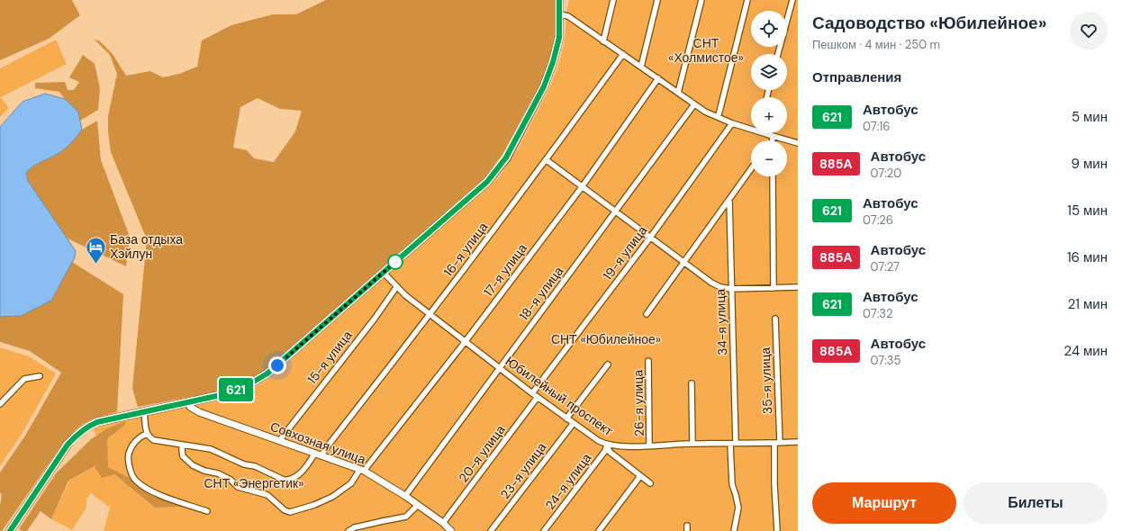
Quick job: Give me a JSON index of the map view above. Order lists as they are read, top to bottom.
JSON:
{
  "streets": {
    "street": [
      "16-я улица",
      "19-я улица",
      "17-я улица",
      "18-я улица",
      "34-я улица",
      "15-я улица",
      "35-я улица",
      "Юбилейный проспект",
      "26-я улица",
      "Совхозная улица",
      "20-я улица",
      "23-я улица",
      "24-я улица"
    ]
  },
  "crossings": [
    ["16-я улица", "Юбилейный проспект"],
    ["16-я улица", "Совхозная улица"],
    ["19-я улица", "Юбилейный проспект"],
    ["17-я улица", "Юбилейный проспект"],
    ["17-я улица", "Совхозная улица"],
    ["18-я улица", "Юбилейный проспект"],
    ["18-я улица", "Совхозная улица"],
    ["34-я улица", "Юбилейный проспект"],
    ["15-я улица", "Юбилейный проспект"],
    ["15-я улица", "Совхозная улица"],
    ["35-я улица", "Юбилейный проспект"],
    ["Юбилейный проспект", "26-я улица"],
    ["Юбилейный проспект", "20-я улица"],
    ["Юбилейный проспект", "23-я улица"],
    ["Юбилейный проспект", "24-я улица"],
    ["Совхозная улица", "20-я улица"]
  ],
  "parks": ["СНТ «Холмистое»", "СНТ «Юбилейное»", "СНТ «Энергетик»"],
  "places": {
    "hotel": ["База отдыха Хэйлун"]
  },
  "lines": ["bus line 621"],
  "page": {
    "on_map": "621",
    "heading": [
      ["Садоводство «Юбилейное»", "Пешком · 4 мин · 250 m"],
      "Отправления"
    ],
    "map_buttons": ["+", "−"],
    "list": [
      {
        "mark": "621",
        "name": "Автобус",
        "note": "07:16",
        "value": "5 мин"
      },
      {
        "mark": "885А",
        "name": "Автобус",
        "note": "07:20",
        "value": "9 мин"
      },
      {
        "mark": "621",
        "name": "Автобус",
        "note": "07:26",
        "value": "15 мин"
      },
      {
        "mark": "885А",
        "name": "Автобус",
        "note": "07:27",
        "value": "16 мин"
      },
      {
        "mark": "621",
        "name": "Автобус",
        "note": "07:32",
        "value": "21 мин"
      },
      {
        "mark": "885А",
        "name": "Автобус",
        "note": "07:35",
        "value": "24 мин"
      }
    ],
    "buttons": ["Маршрут", "Билеты"]
  }
}
